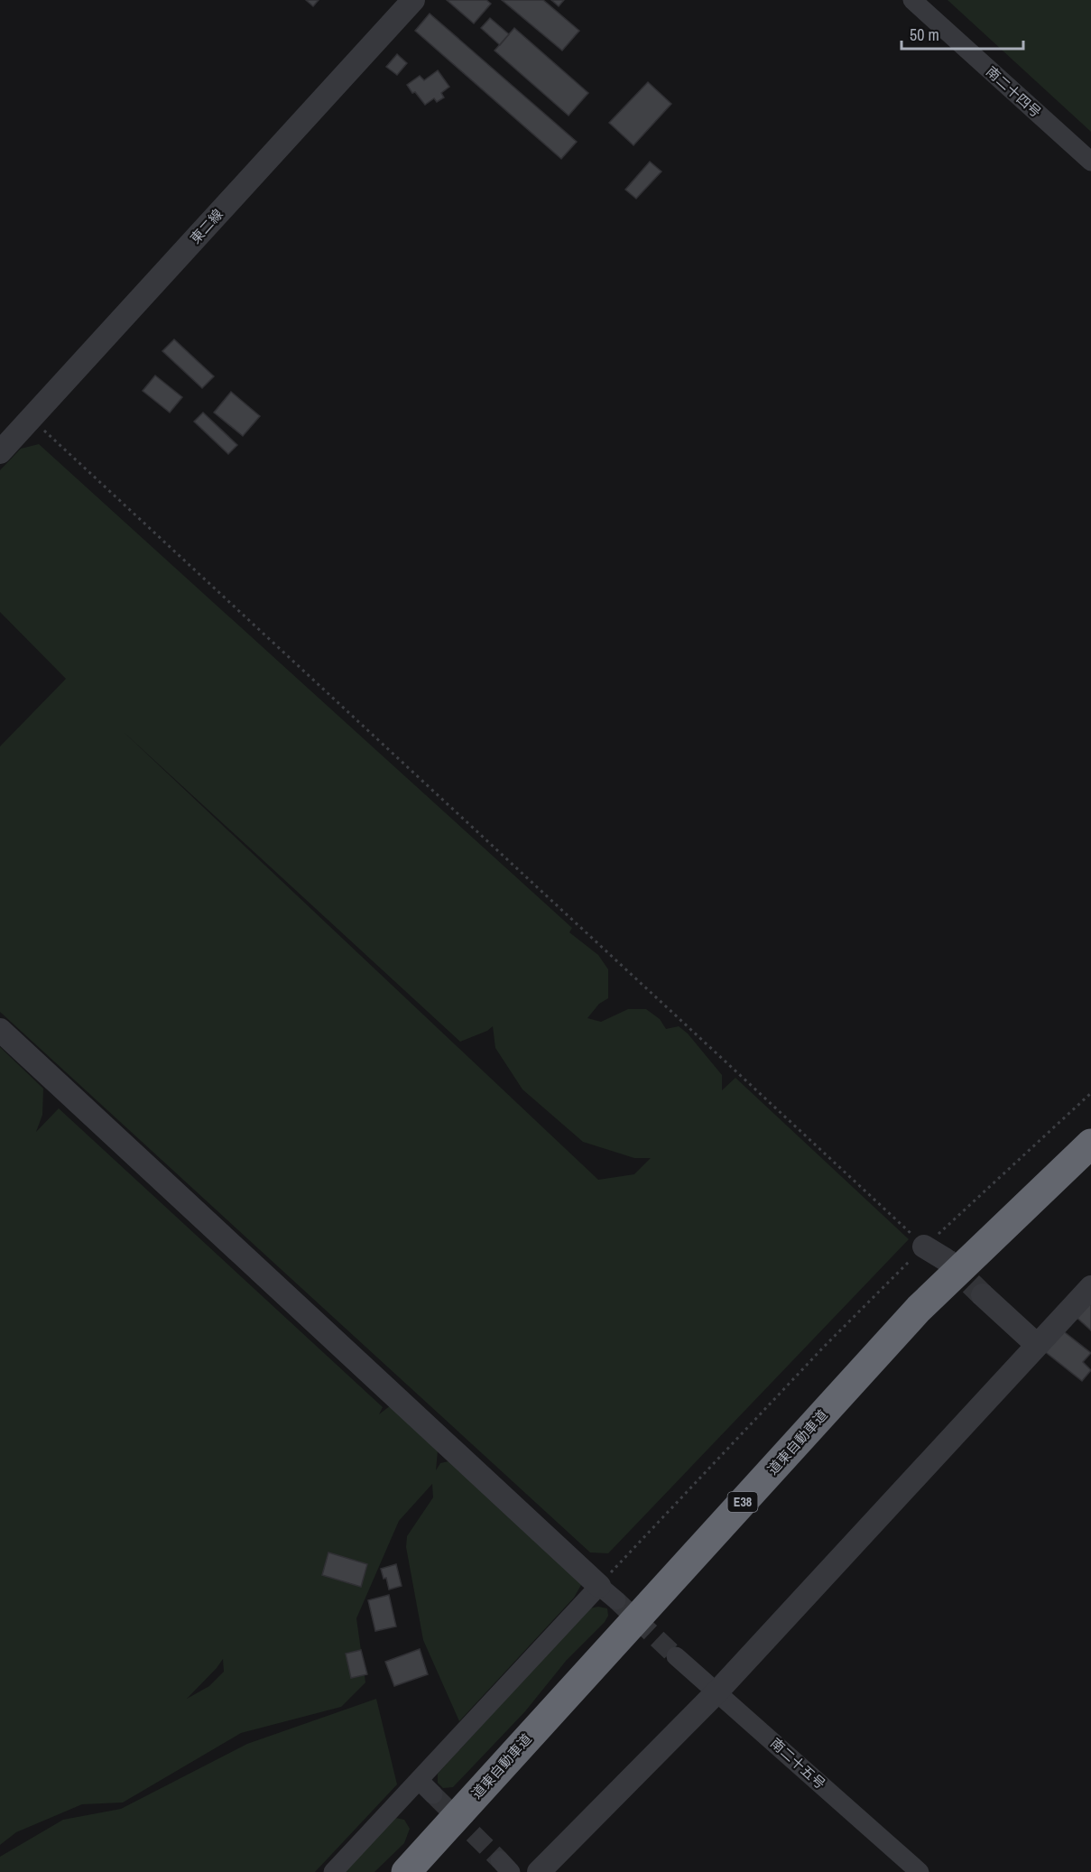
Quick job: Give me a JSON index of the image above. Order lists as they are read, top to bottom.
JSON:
{
  "streets": {
    "highway": ["道東自動車道", "E38"],
    "street": ["南二十四号", "東二線", "南二十五号"]
  },
  "scale_bar": "50 m"
}
